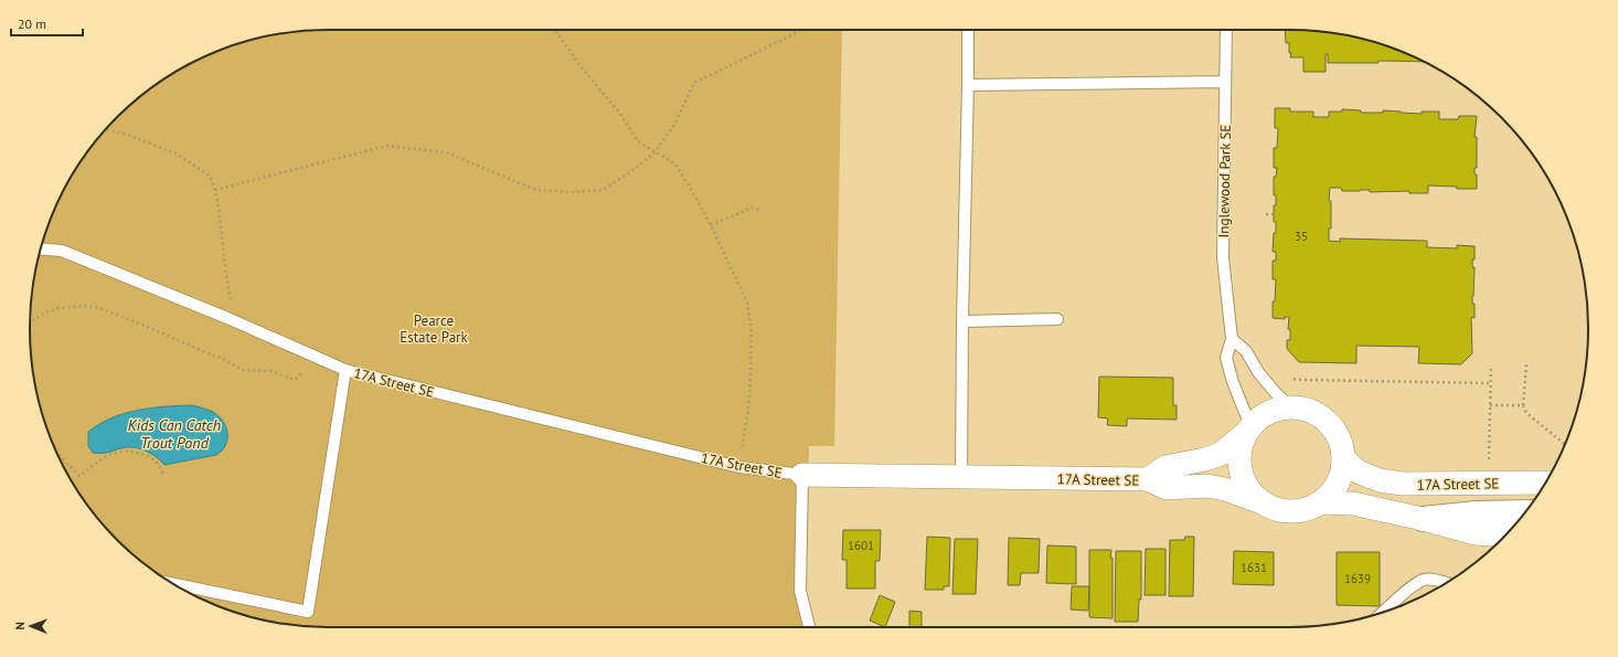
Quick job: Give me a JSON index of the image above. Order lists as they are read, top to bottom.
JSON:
{
  "streets": {
    "street": ["17A Street SE"],
    "lane": ["Inglewood Park SE"]
  },
  "crossings": [
    ["Inglewood Park SE", "17A Street SE"]
  ],
  "water": ["Kids Can Catch Trout Pond"],
  "parks": ["Pearce Estate Park"],
  "house_numbers": [
    "35",
    "1601",
    "1631",
    "1639"
  ],
  "scale_bar": "20 m",
  "north": "left"
}
